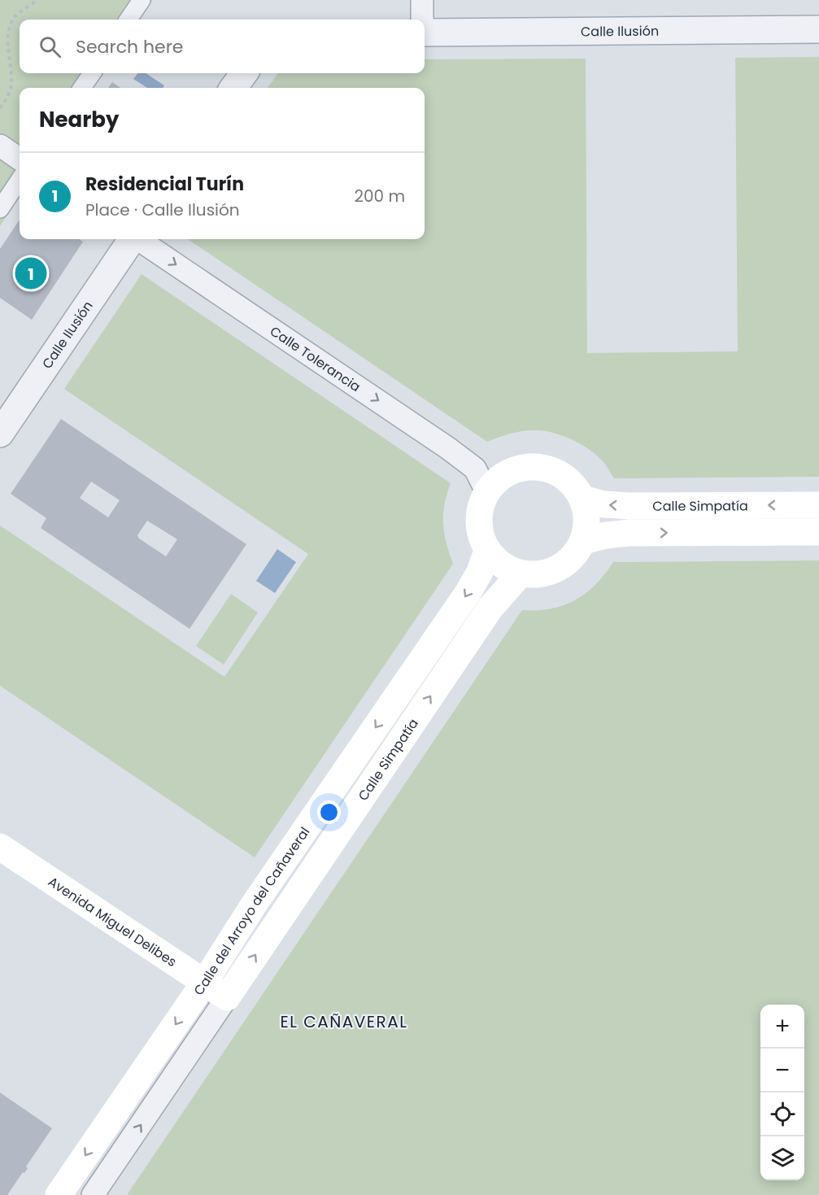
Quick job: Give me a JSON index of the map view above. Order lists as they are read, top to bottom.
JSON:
{
  "streets": {
    "main road": ["Calle Simpatía", "Calle del Arroyo del Cañaveral", "Avenida Miguel Delibes"],
    "street": ["Calle Ilusión", "Calle Tolerancia"]
  },
  "crossings": [
    ["Calle Tolerancia", "Calle Simpatía"],
    ["Calle Tolerancia", "Calle del Arroyo del Cañaveral"],
    ["Calle Simpatía", "Calle del Arroyo del Cañaveral"],
    ["Calle Simpatía", "Avenida Miguel Delibes"],
    ["Calle del Arroyo del Cañaveral", "Avenida Miguel Delibes"]
  ],
  "one_way": ["Calle Tolerancia"],
  "districts": ["EL CAÑAVERAL"],
  "page": {
    "search": "Search here",
    "heading": "Nearby",
    "list": [
      {
        "mark": "1",
        "name": "Residencial Turín",
        "note": "Place · Calle Ilusión",
        "value": "200 m"
      }
    ],
    "pins": "1",
    "map_buttons": ["+", "−"]
  }
}
